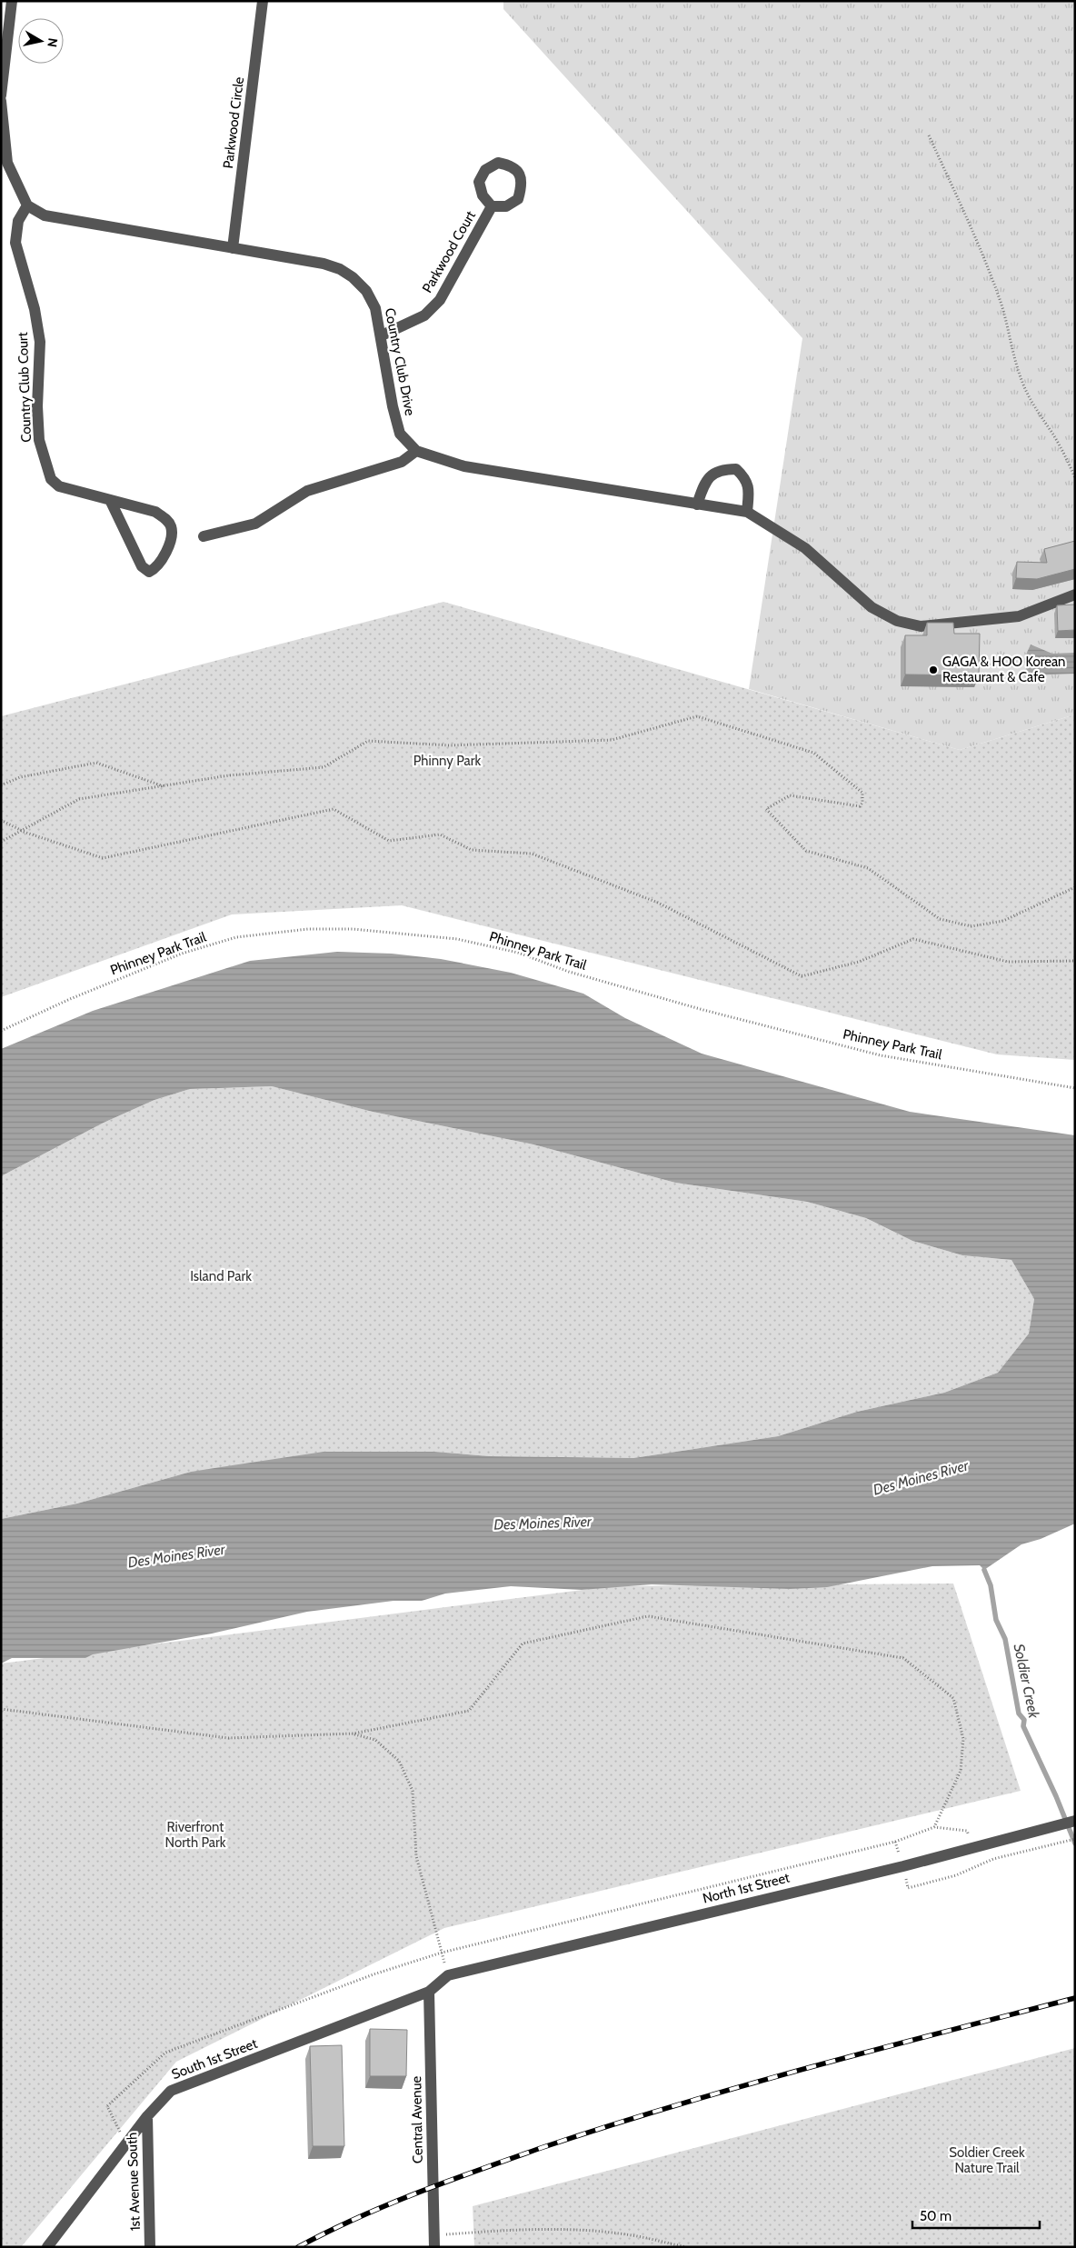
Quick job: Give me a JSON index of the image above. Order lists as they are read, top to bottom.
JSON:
{
  "streets": {
    "street": [
      "Parkwood Circle",
      "Parkwood Court",
      "Country Club Drive",
      "Country Club Court",
      "North 1st Street",
      "South 1st Street",
      "Central Avenue",
      "1st Avenue South"
    ],
    "path": ["Phinney Park Trail"]
  },
  "crossings": [
    ["Parkwood Circle", "Country Club Drive"],
    ["Parkwood Court", "Country Club Drive"],
    ["Country Club Drive", "Country Club Court"],
    ["North 1st Street", "South 1st Street"],
    ["North 1st Street", "Central Avenue"],
    ["South 1st Street", "Central Avenue"],
    ["South 1st Street", "1st Avenue South"]
  ],
  "water": ["Des Moines River", "Soldier Creek"],
  "parks": [
    "Phinny Park",
    "Island Park",
    "Riverfront North Park",
    "Soldier Creek Nature Trail"
  ],
  "places": ["GAGA & HOO Korean Restaurant & Cafe"],
  "scale_bar": "50 m",
  "north": "right"
}
